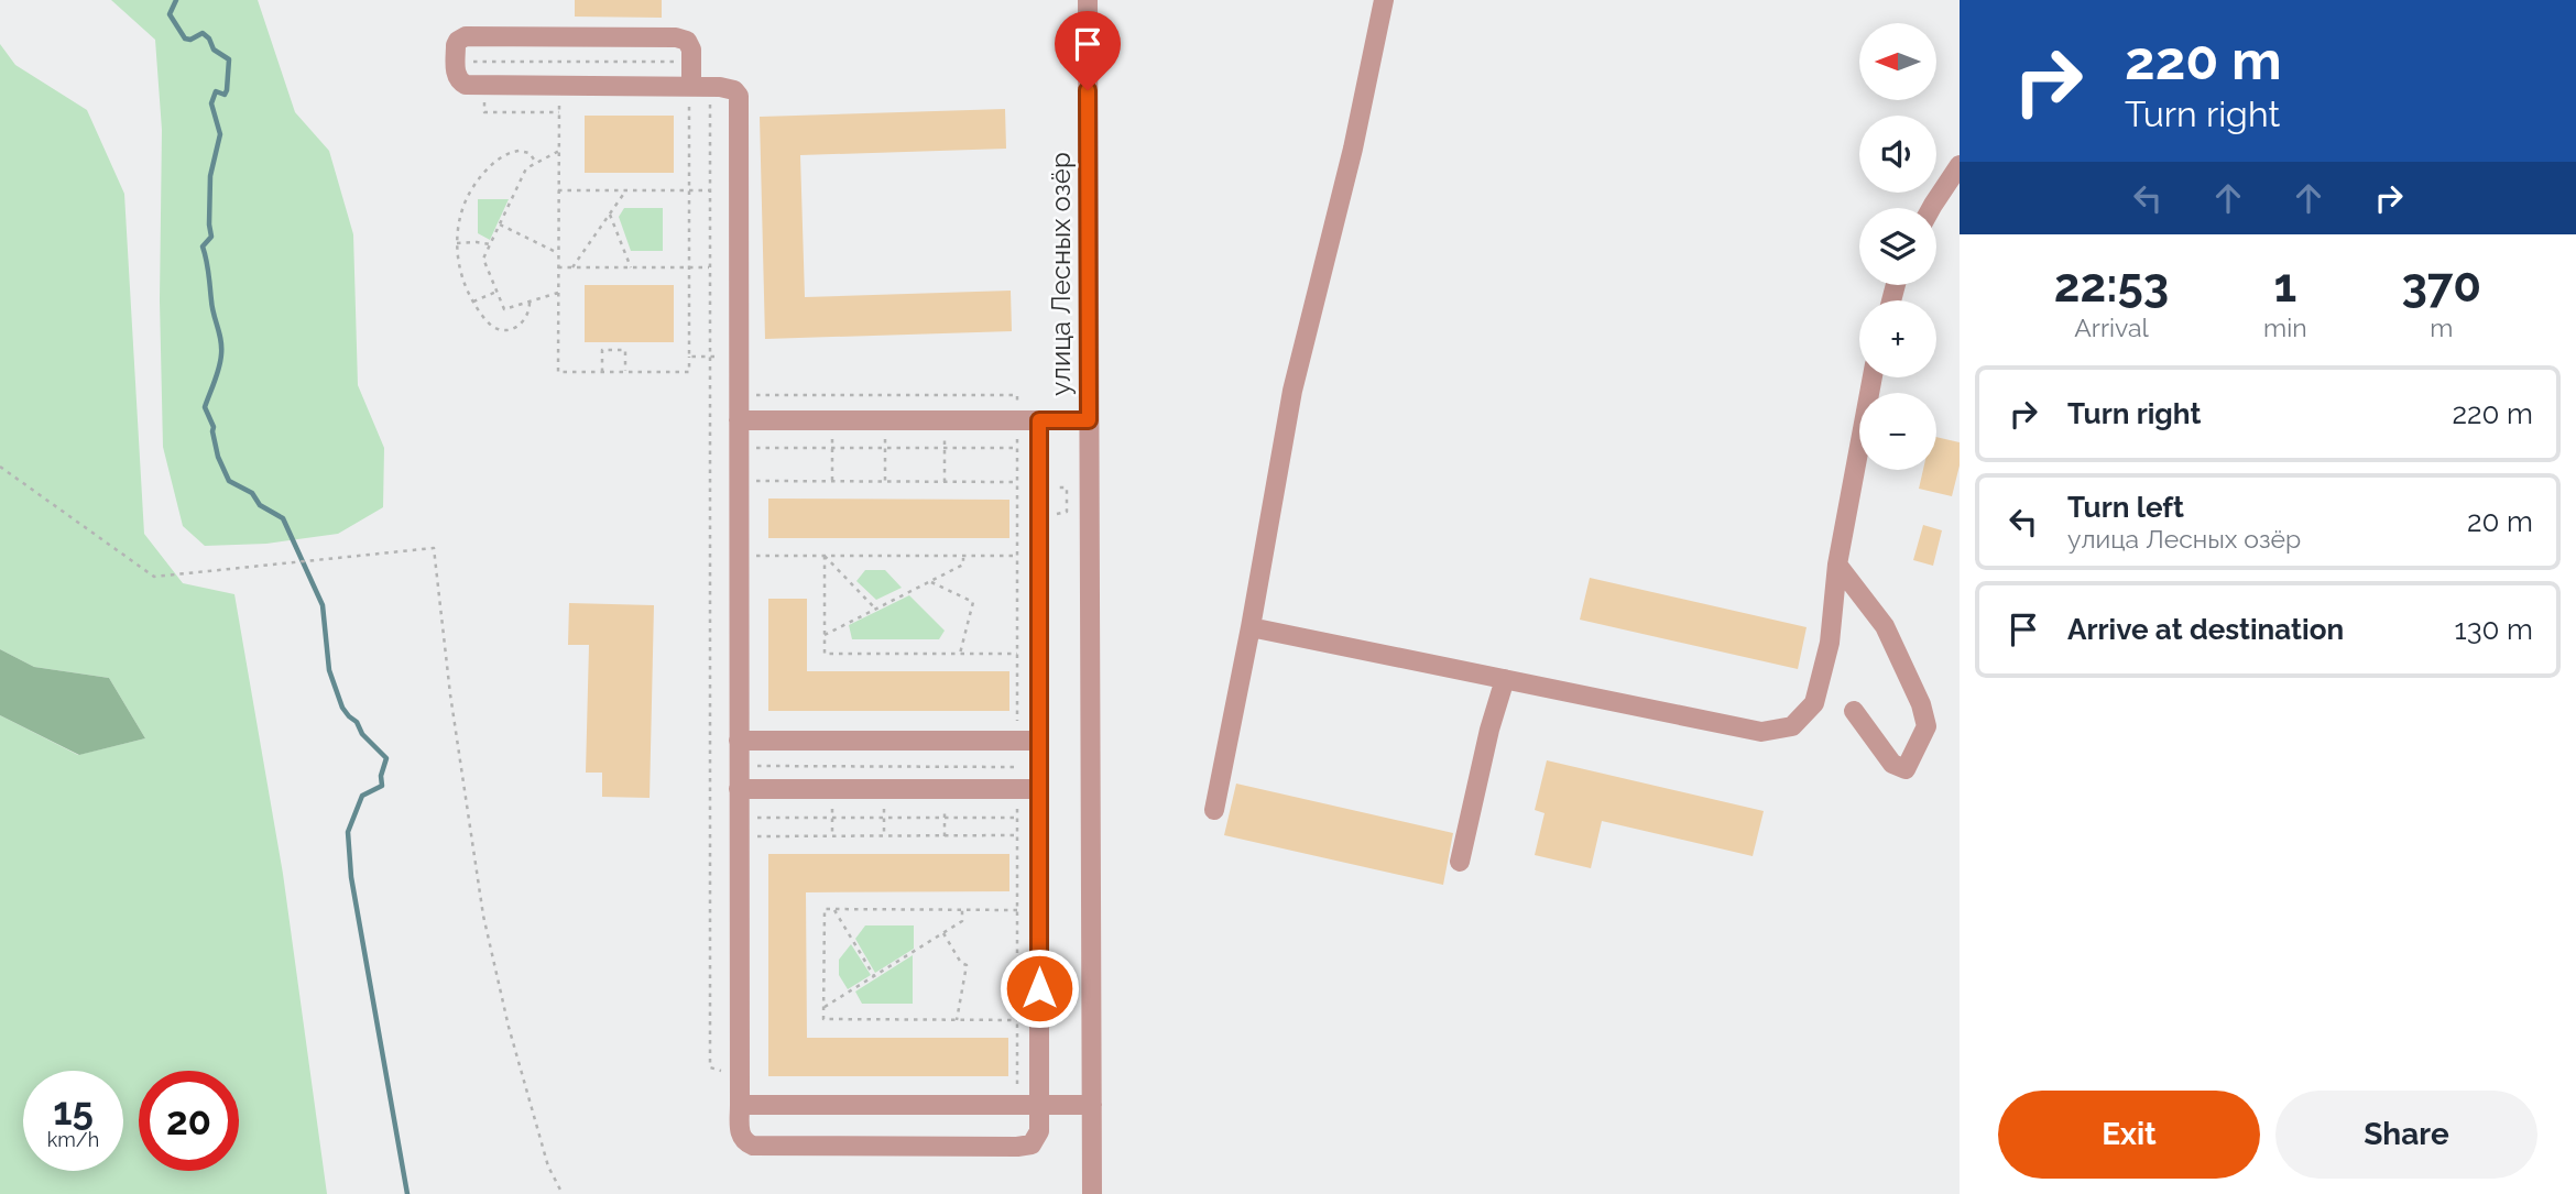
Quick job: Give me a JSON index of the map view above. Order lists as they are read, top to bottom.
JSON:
{
  "streets": {
    "street": ["улица Лесных озёр"]
  },
  "north": "left",
  "page": {
    "turn": ["220 m", "Turn right"],
    "map_buttons": ["+", "−"],
    "eta": [
      "22:53",
      "Arrival",
      "1",
      "min",
      "370",
      "m"
    ],
    "list": [
      {
        "name": "Turn right",
        "value": "220 m"
      },
      {
        "name": "Turn left",
        "note": "улица Лесных озёр",
        "value": "20 m"
      },
      {
        "name": "Arrive at destination",
        "value": "130 m"
      }
    ],
    "speed": "15 km/h",
    "limit": "20",
    "buttons": ["Exit", "Share"]
  }
}
